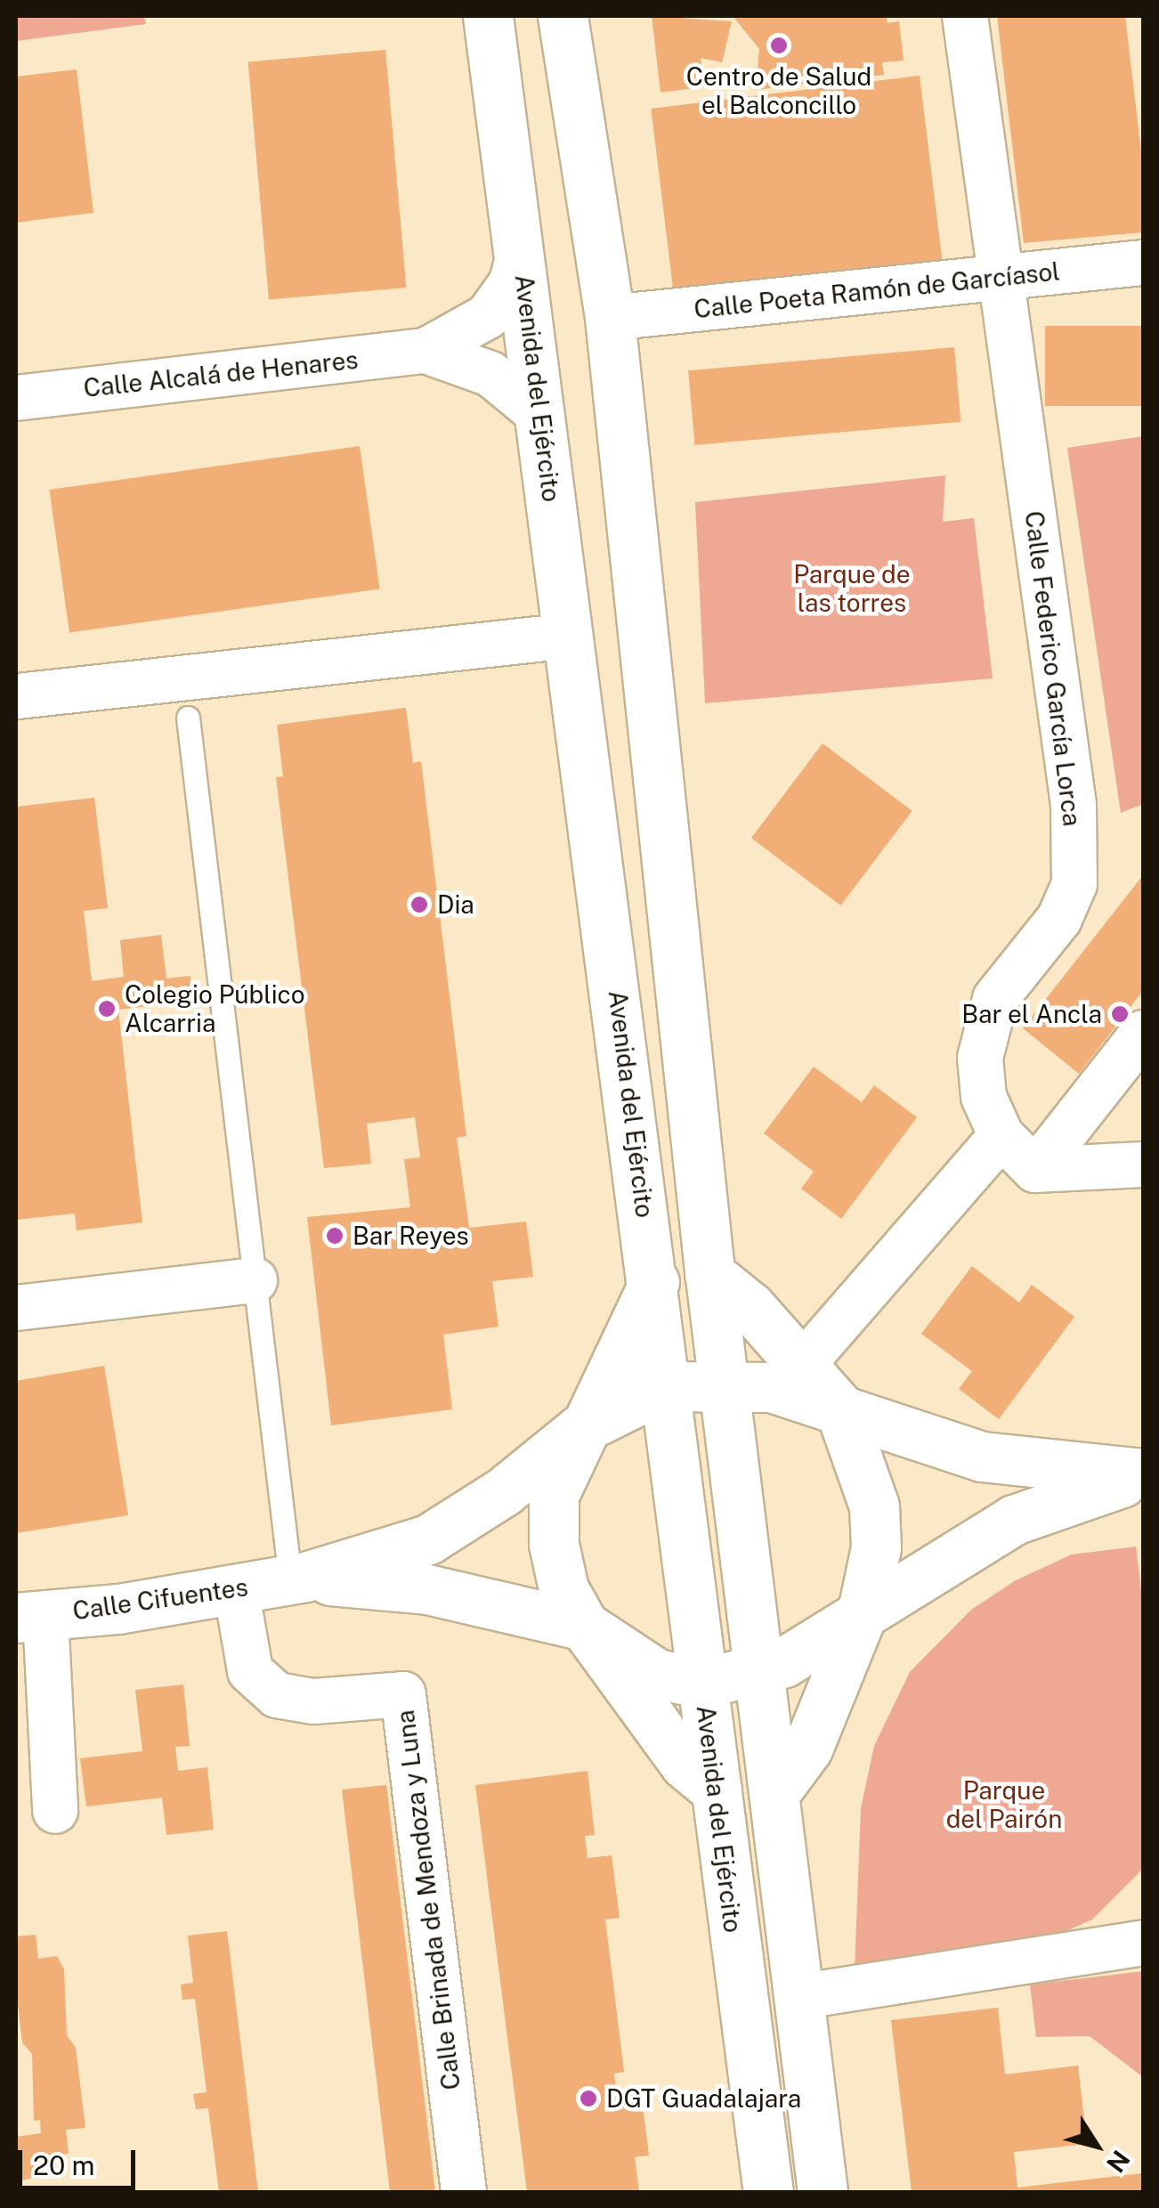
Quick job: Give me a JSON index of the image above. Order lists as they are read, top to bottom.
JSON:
{
  "streets": {
    "main road": ["Avenida del Ejército", "Calle Cifuentes"],
    "street": [
      "Calle Poeta Ramón de Garcíasol",
      "Calle Alcalá de Henares",
      "Calle Federico García Lorca",
      "Calle Brinada de Mendoza y Luna"
    ]
  },
  "crossings": [
    ["Calle Poeta Ramón de Garcíasol", "Calle Federico García Lorca"],
    ["Calle Alcalá de Henares", "Avenida del Ejército"],
    ["Calle Cifuentes", "Calle Brinada de Mendoza y Luna"]
  ],
  "parks": ["Parque de las torres", "Parque del Pairón"],
  "places": [
    "Centro de Salud el Balconcillo",
    "Dia",
    "Colegio Público Alcarria",
    "Bar el Ancla",
    "Bar Reyes",
    "DGT Guadalajara"
  ],
  "scale_bar": "20 m",
  "north": "bottom right"
}
